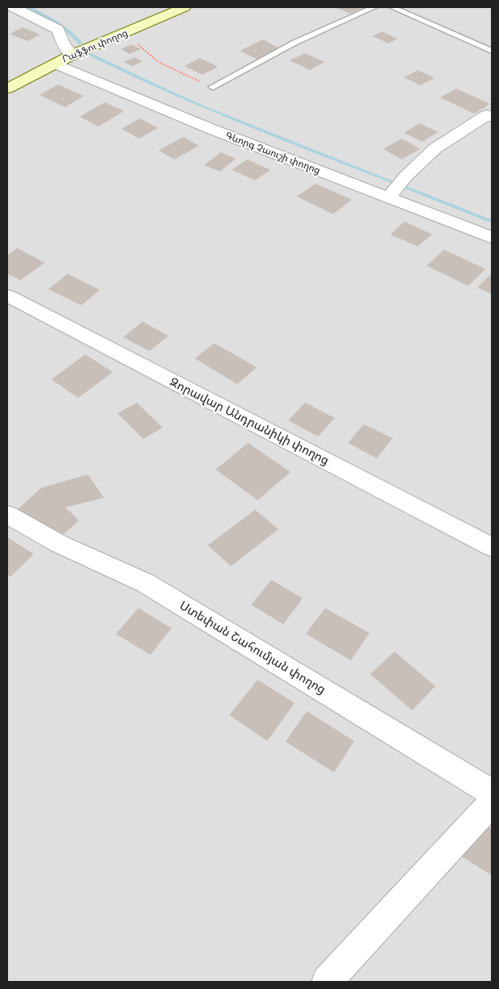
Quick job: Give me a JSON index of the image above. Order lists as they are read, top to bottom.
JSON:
{
  "streets": {
    "main road": ["Րաֆֆու փողոց"],
    "street": ["Գևորգ Չաուշի փողոց", "Զորավար Անդրանիկի փողոց", "Ստեփան Շահումյան փողոց"]
  },
  "crossings": [
    ["Րաֆֆու փողոց", "Գևորգ Չաուշի փողոց"]
  ]
}
